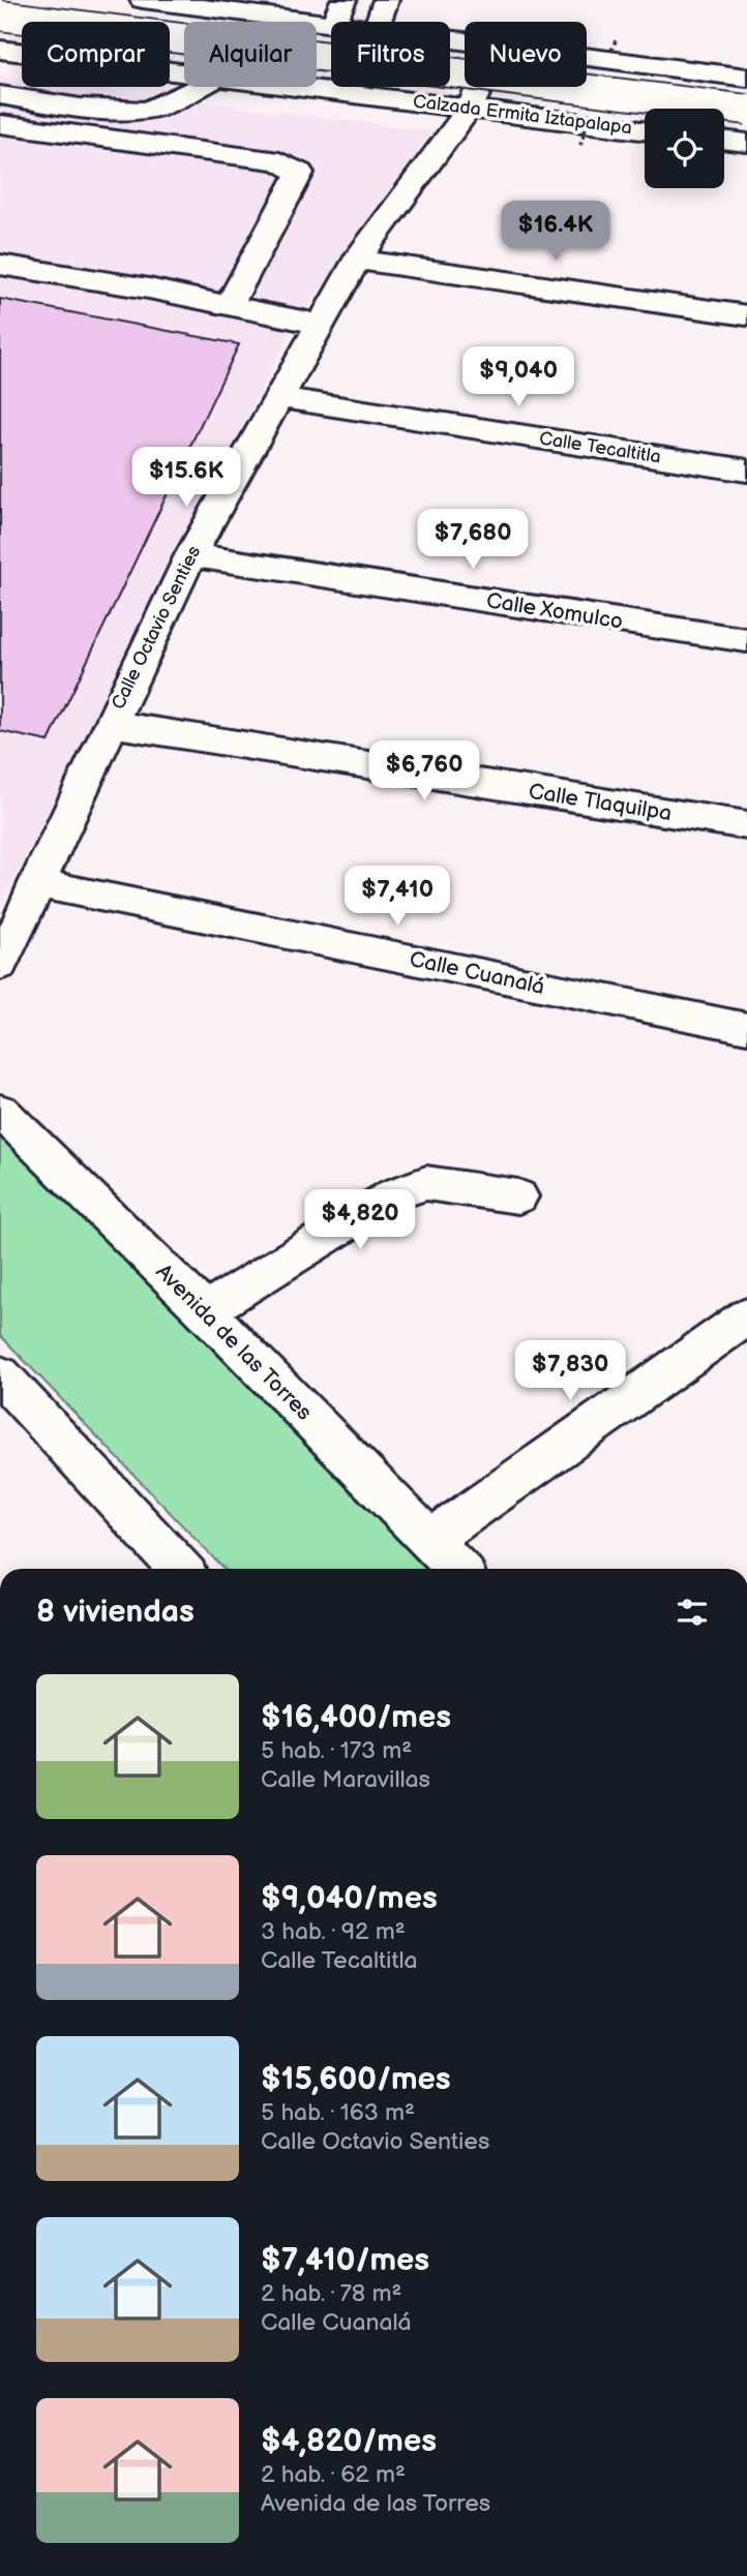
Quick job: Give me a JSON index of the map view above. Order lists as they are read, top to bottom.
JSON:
{
  "streets": {
    "street": [
      "Calzada Ermita Iztapalapa",
      "Calle Tecaltitla",
      "Calle Xomulco",
      "Calle Octavio Senties",
      "Calle Tlaquilpa",
      "Calle Cuanalá",
      "Avenida de las Torres"
    ]
  },
  "crossings": [
    ["Calzada Ermita Iztapalapa", "Calle Octavio Senties"],
    ["Calle Tecaltitla", "Calle Octavio Senties"],
    ["Calle Xomulco", "Calle Octavio Senties"],
    ["Calle Octavio Senties", "Calle Tlaquilpa"],
    ["Calle Octavio Senties", "Calle Cuanalá"]
  ],
  "page": {
    "chip": [
      "Comprar",
      "Alquilar",
      "Filtros",
      "Nuevo"
    ],
    "price": [
      "$16.4K",
      "$9,040",
      "$15.6K",
      "$7,680",
      "$6,760",
      "$7,410",
      "$4,820",
      "$7,830"
    ],
    "heading": "8 viviendas",
    "list": [
      {
        "name": "$16,400/mes",
        "note": "5 hab. · 173 m² · Calle Maravillas"
      },
      {
        "name": "$9,040/mes",
        "note": "3 hab. · 92 m² · Calle Tecaltitla"
      },
      {
        "name": "$15,600/mes",
        "note": "5 hab. · 163 m² · Calle Octavio Senties"
      },
      {
        "name": "$7,410/mes",
        "note": "2 hab. · 78 m² · Calle Cuanalá"
      },
      {
        "name": "$4,820/mes",
        "note": "2 hab. · 62 m² · Avenida de las Torres"
      }
    ]
  }
}
